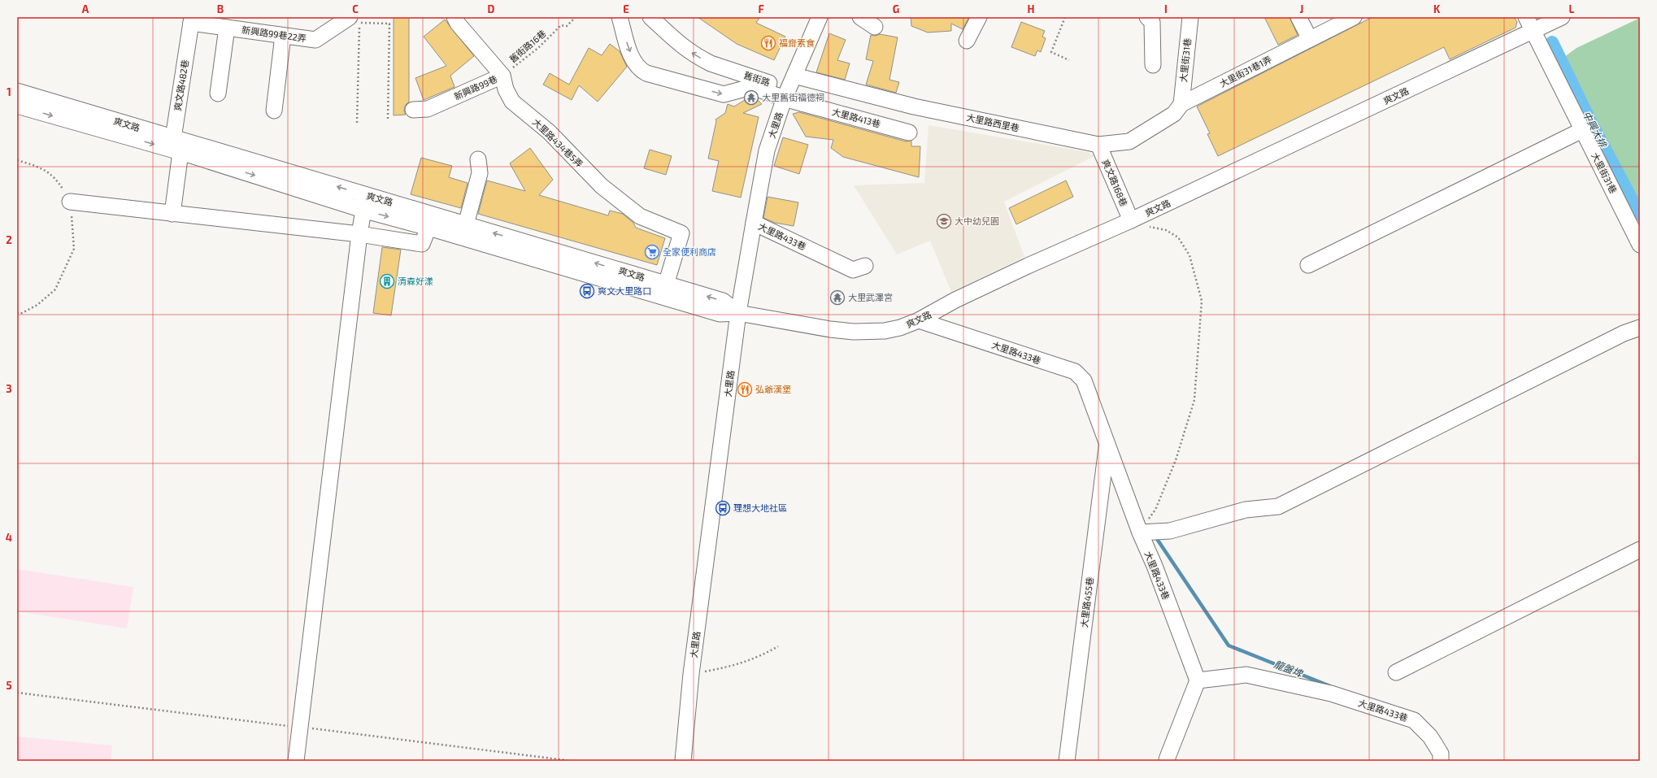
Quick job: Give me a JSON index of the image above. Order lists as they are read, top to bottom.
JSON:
{
  "streets": {
    "street": [
      "新興路99巷22弄",
      "大里街31巷",
      "大里街31巷1弄",
      "舊街路",
      "爽文路482巷",
      "新興路99巷",
      "爽文路",
      "大里路413巷",
      "大里路西里巷",
      "大里路",
      "大里路434巷5弄",
      "爽文路168巷",
      "大里路433巷",
      "大里路455巷"
    ],
    "path": ["舊街路16巷"]
  },
  "crossings": [
    ["新興路99巷22弄", "爽文路482巷"],
    ["舊街路16巷", "新興路99巷"],
    ["舊街路16巷", "大里路434巷5弄"],
    ["大里街31巷", "大里街31巷1弄"],
    ["大里街31巷", "爽文路"],
    ["大里街31巷", "大里路西里巷"],
    ["大里街31巷1弄", "大里路西里巷"],
    ["舊街路", "大里路413巷"],
    ["舊街路", "大里路"],
    ["爽文路482巷", "爽文路"],
    ["新興路99巷", "大里路434巷5弄"],
    ["爽文路", "大里路"],
    ["爽文路", "大里路434巷5弄"],
    ["爽文路", "爽文路168巷"],
    ["爽文路", "大里路433巷"],
    ["大里路413巷", "大里路"],
    ["大里路西里巷", "大里路"],
    ["大里路西里巷", "爽文路168巷"],
    ["大里路", "大里路433巷"],
    ["大里路433巷", "大里路455巷"]
  ],
  "water": ["中興大排", "龍盤埤"],
  "places": {
    "restaurant": ["福齋素食", "弘爺漢堡"],
    "temple": ["大里舊街福德祠", "大里武澤宮"],
    "school or university": ["大中幼兒園"],
    "supermarket": ["全家便利商店"],
    "building": ["清森好漾"],
    "bus stop": ["爽文大里路口", "理想大地社區"]
  },
  "grid": {
    "columns": [
      "A",
      "B",
      "C",
      "D",
      "E",
      "F",
      "G",
      "H",
      "I",
      "J",
      "K",
      "L"
    ],
    "rows": [
      "1",
      "2",
      "3",
      "4",
      "5"
    ]
  }
}
